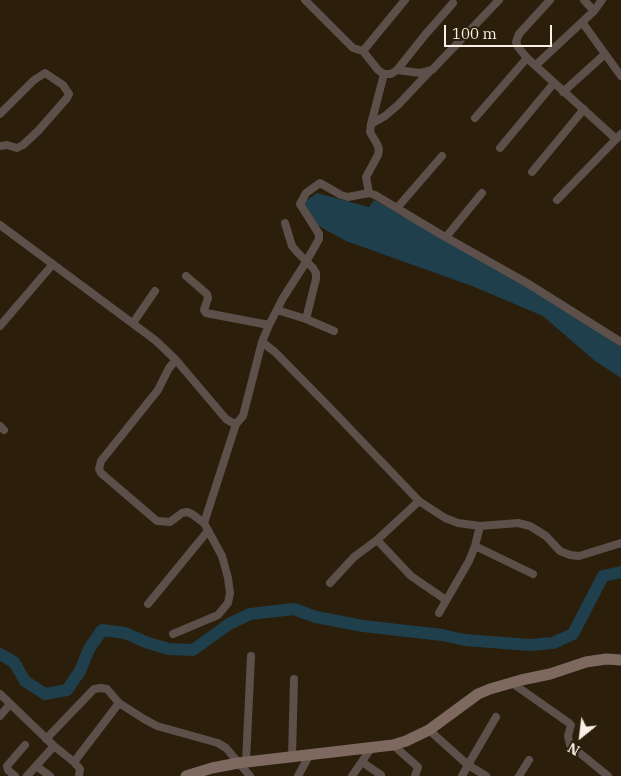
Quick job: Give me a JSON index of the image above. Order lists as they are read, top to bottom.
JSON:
{
  "scale_bar": "100 m",
  "north": "bottom left"
}
